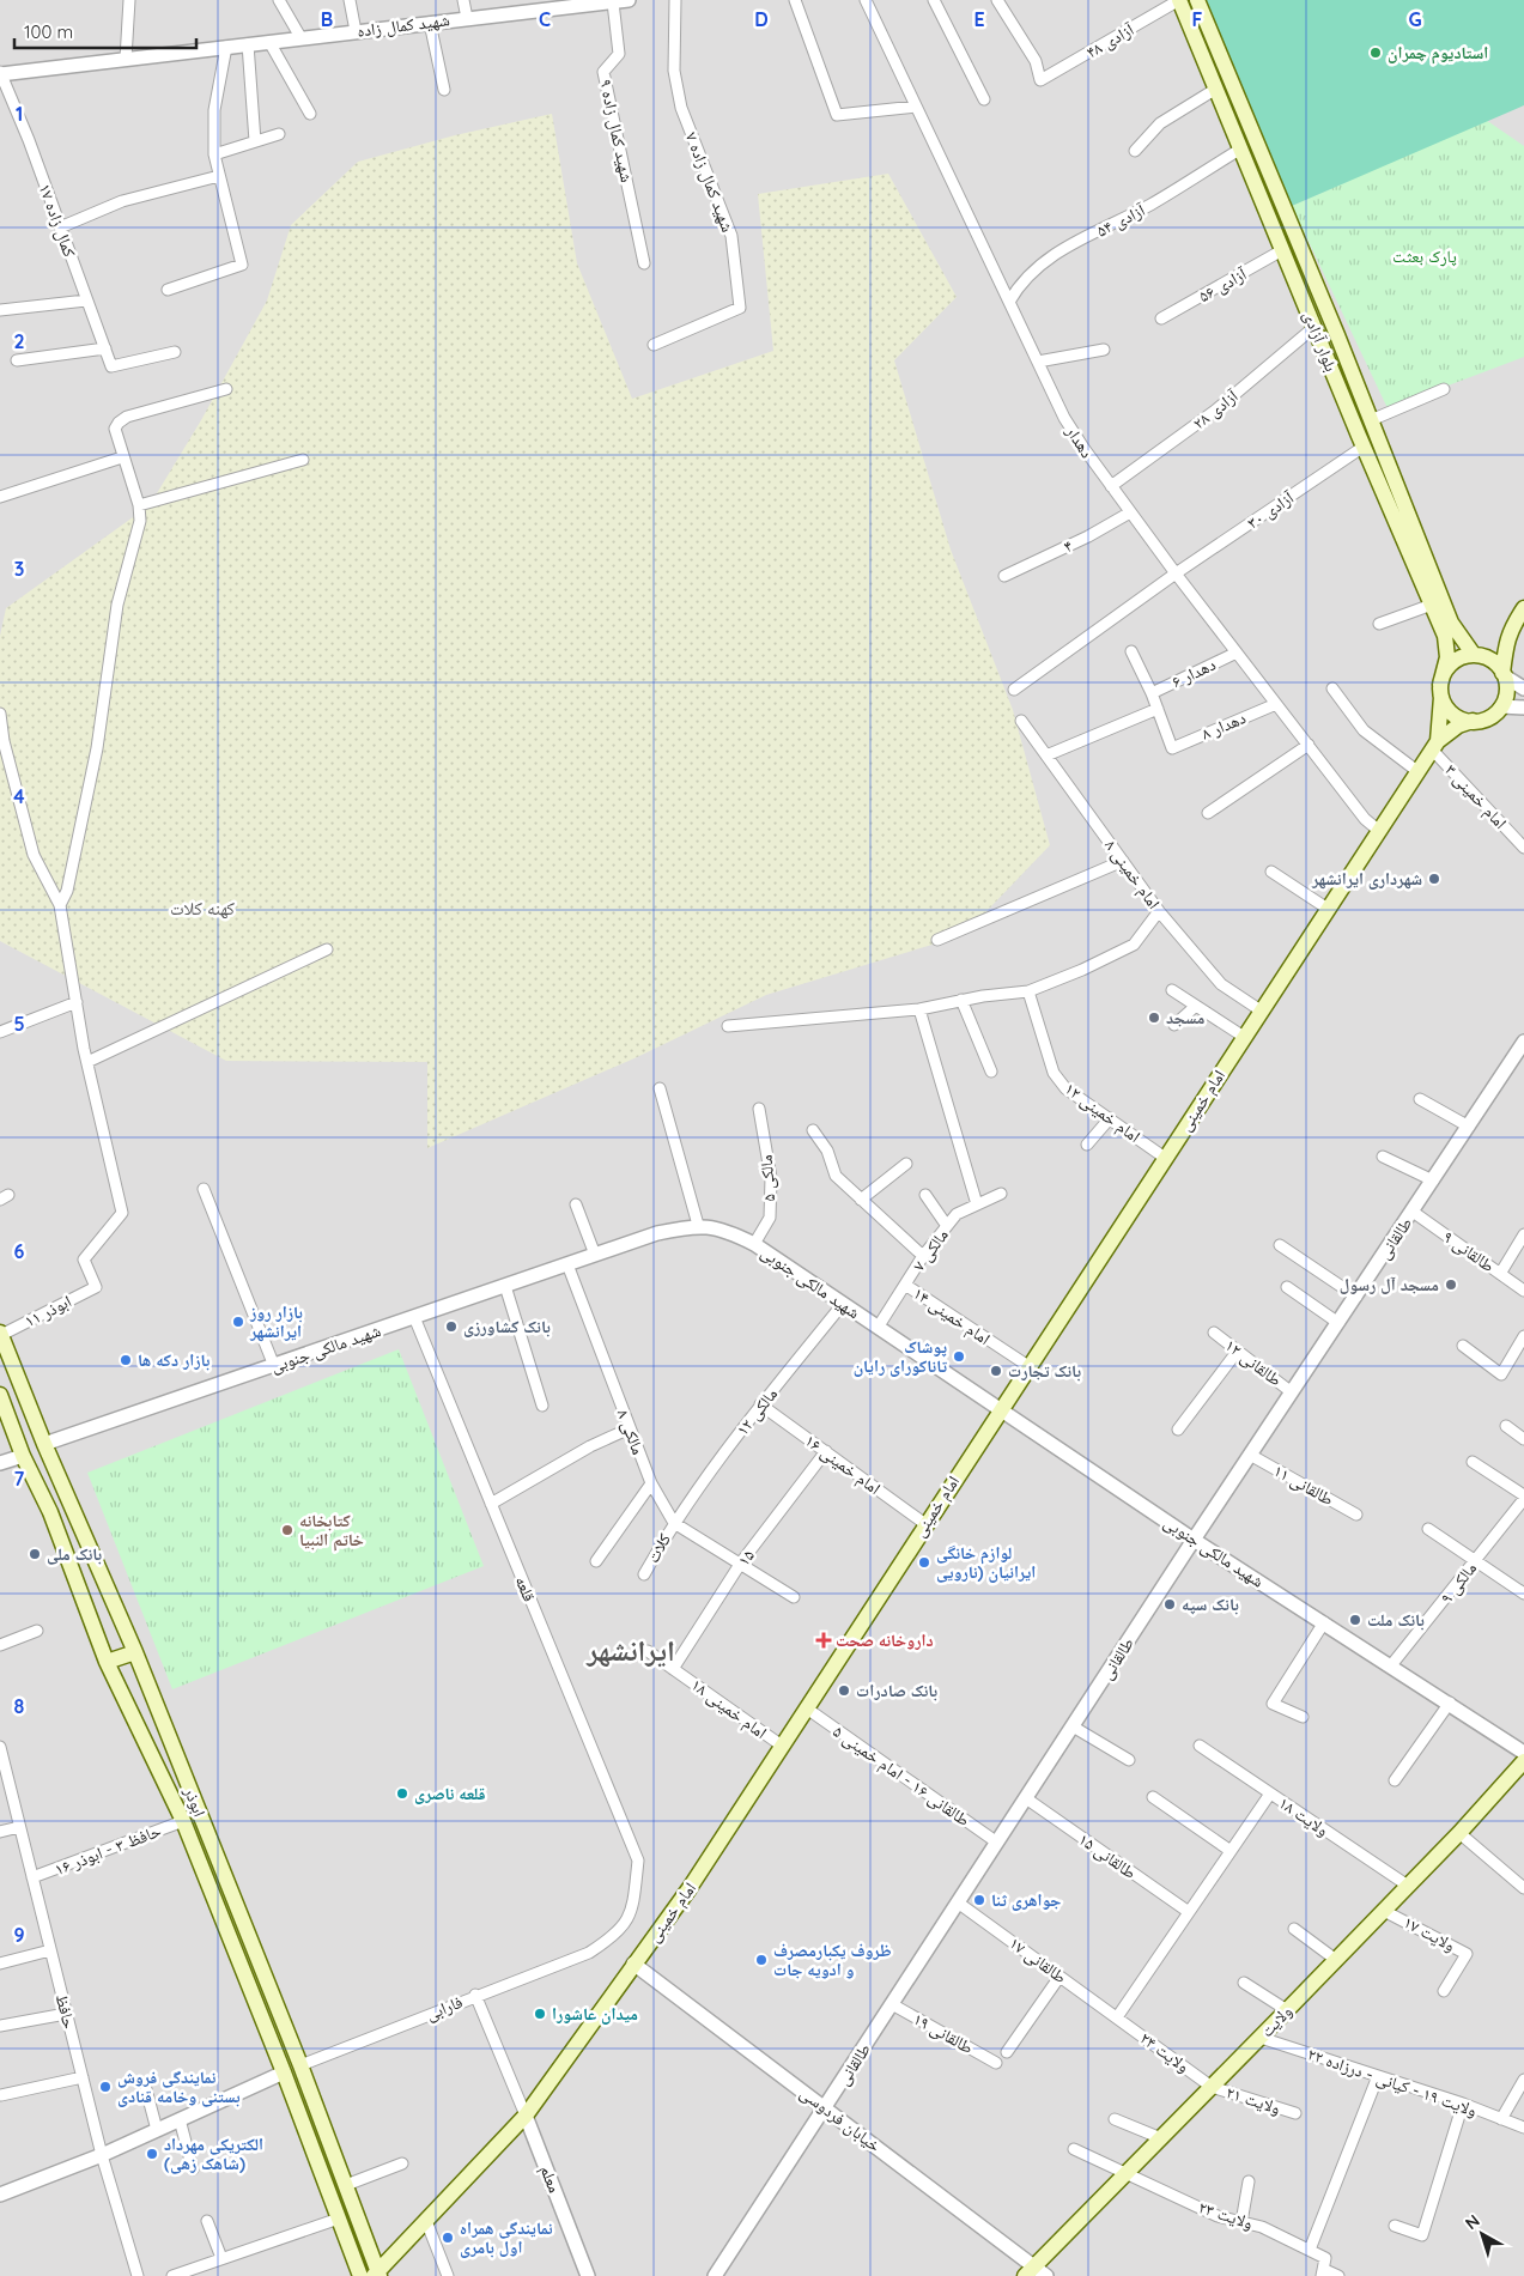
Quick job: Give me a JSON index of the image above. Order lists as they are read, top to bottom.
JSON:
{
  "streets": {
    "main road": [
      "بلوار آزادی",
      "امام خمینی",
      "ابوذر",
      "ولایت"
    ],
    "street": [
      "شهید کمال زاده",
      "آزادی ۴۸",
      "شهید کمال زاده ۹",
      "شهید کمال زاده ۷",
      "کمال زاده ۱۷",
      "آزادی ۵۴",
      "آزادی ۵۶",
      "آزادی ۲۸",
      "دهدار",
      "آزادی ۳۰",
      "۴",
      "دهدار ۶",
      "دهدار ۸",
      "امام خمینی ۳",
      "امام خمینی ۸",
      "امام خمینی ۱۲",
      "مالکی ۵",
      "طالقانی",
      "مالکی ۷",
      "طالقانی ۹",
      "شهید مالکی جنوبی",
      "ابوذر ۱۱",
      "امام خمینی ۱۴",
      "طالقانی ۱۲",
      "مالکی ۱۲",
      "مالکی ۸",
      "امام خمینی ۱۶",
      "طالقانی ۱۱",
      "کلات",
      "۱۵",
      "مالکی ۹",
      "قلعه",
      "امام خمینی ۱۸",
      "طالقانی ۱۶ - امام خمینی ۵",
      "ولایت ۱۸",
      "حافظ ۳ - ابوذر ۱۶",
      "طالقانی ۱۵",
      "ولایت ۱۷",
      "طالقانی ۱۷",
      "فارابی",
      "حافظ",
      "طالقانی ۱۹",
      "ولایت ۲۴",
      "ولایت ۱۹ - کیانی - درزاده ۲۲",
      "ولایت ۲۱",
      "خیابان فردوسی",
      "معلم",
      "ولایت ۲۳"
    ]
  },
  "crossings": [
    ["شهید کمال زاده", "شهید کمال زاده ۹"],
    ["شهید کمال زاده", "کمال زاده ۱۷"],
    ["آزادی ۴۸", "بلوار آزادی"],
    ["آزادی ۵۴", "بلوار آزادی"],
    ["آزادی ۵۴", "دهدار"],
    ["آزادی ۵۶", "بلوار آزادی"],
    ["بلوار آزادی", "آزادی ۲۸"],
    ["بلوار آزادی", "آزادی ۳۰"],
    ["بلوار آزادی", "امام خمینی ۳"],
    ["بلوار آزادی", "امام خمینی"],
    ["آزادی ۲۸", "دهدار"],
    ["دهدار", "آزادی ۳۰"],
    ["دهدار", "۴"],
    ["دهدار", "دهدار ۶"],
    ["دهدار", "دهدار ۸"],
    ["دهدار", "امام خمینی"],
    ["امام خمینی ۳", "امام خمینی"],
    ["امام خمینی ۸", "امام خمینی"],
    ["امام خمینی", "امام خمینی ۱۲"],
    ["امام خمینی", "شهید مالکی جنوبی"],
    ["امام خمینی", "امام خمینی ۱۴"],
    ["امام خمینی", "امام خمینی ۱۶"],
    ["امام خمینی", "امام خمینی ۱۸"],
    ["امام خمینی", "طالقانی ۱۶ - امام خمینی ۵"],
    ["امام خمینی", "ابوذر"],
    ["امام خمینی", "خیابان فردوسی"],
    ["امام خمینی", "معلم"],
    ["مالکی ۵", "شهید مالکی جنوبی"],
    ["طالقانی", "طالقانی ۹"],
    ["طالقانی", "شهید مالکی جنوبی"],
    ["طالقانی", "طالقانی ۱۲"],
    ["طالقانی", "طالقانی ۱۱"],
    ["طالقانی", "طالقانی ۱۶ - امام خمینی ۵"],
    ["طالقانی", "طالقانی ۱۵"],
    ["طالقانی", "طالقانی ۱۷"],
    ["طالقانی", "طالقانی ۱۹"],
    ["طالقانی", "خیابان فردوسی"],
    ["مالکی ۷", "شهید مالکی جنوبی"],
    ["مالکی ۷", "امام خمینی ۱۴"],
    ["شهید مالکی جنوبی", "مالکی ۱۲"],
    ["شهید مالکی جنوبی", "مالکی ۸"],
    ["شهید مالکی جنوبی", "مالکی ۹"],
    ["شهید مالکی جنوبی", "قلعه"],
    ["شهید مالکی جنوبی", "ابوذر"],
    ["ابوذر ۱۱", "ابوذر"],
    ["مالکی ۱۲", "مالکی ۸"],
    ["مالکی ۱۲", "امام خمینی ۱۶"],
    ["مالکی ۱۲", "کلات"],
    ["مالکی ۸", "کلات"],
    ["مالکی ۸", "۱۵"],
    ["امام خمینی ۱۶", "۱۵"],
    ["۱۵", "امام خمینی ۱۸"],
    ["قلعه", "فارابی"],
    ["ابوذر", "حافظ ۳ - ابوذر ۱۶"],
    ["ابوذر", "فارابی"],
    ["ولایت ۱۸", "ولایت"],
    ["حافظ ۳ - ابوذر ۱۶", "حافظ"],
    ["ولایت ۱۷", "ولایت"],
    ["طالقانی ۱۷", "ولایت ۲۴"],
    ["ولایت", "ولایت ۲۴"],
    ["ولایت", "ولایت ۱۹ - کیانی - درزاده ۲۲"],
    ["ولایت", "ولایت ۲۱"],
    ["ولایت", "خیابان فردوسی"],
    ["ولایت", "ولایت ۲۳"],
    ["ولایت ۲۴", "ولایت ۲۱"]
  ],
  "districts": ["کهنه کلات", "ایرانشهر"],
  "parks": ["پارک بعثت"],
  "places": {
    "other": [
      "استادیوم چمران",
      "شهرداری ایرانشهر",
      "مسجد",
      "مسجد آل رسول",
      "بازار روز ایرانشهر",
      "بانک کشاورزی",
      "پوشاک تاناکورای رایان",
      "بازار دکه ها",
      "بانک تجارت",
      "کتابخانه خاتم النبیا",
      "بانک ملی",
      "لوازم خانگی ایرانیان (نارویی",
      "بانک سپه",
      "بانک ملت",
      "بانک صادرات",
      "قلعه ناصری",
      "جواهری ثنا",
      "ظروف یکبارمصرف و ادویه جات",
      "میدان عاشورا",
      "نمایندگی فروش بستنی وخامه قنادی",
      "الکتریکی مهرداد (شاهک زهی)",
      "نمایندگی همراه اول بامری"
    ],
    "health": ["داروخانه صحت"]
  },
  "scale_bar": "100 m",
  "north": "top left",
  "grid": {
    "columns": [
      "B",
      "C",
      "D",
      "E",
      "F",
      "G"
    ],
    "rows": [
      "1",
      "2",
      "3",
      "4",
      "5",
      "6",
      "7",
      "8",
      "9"
    ]
  }
}
